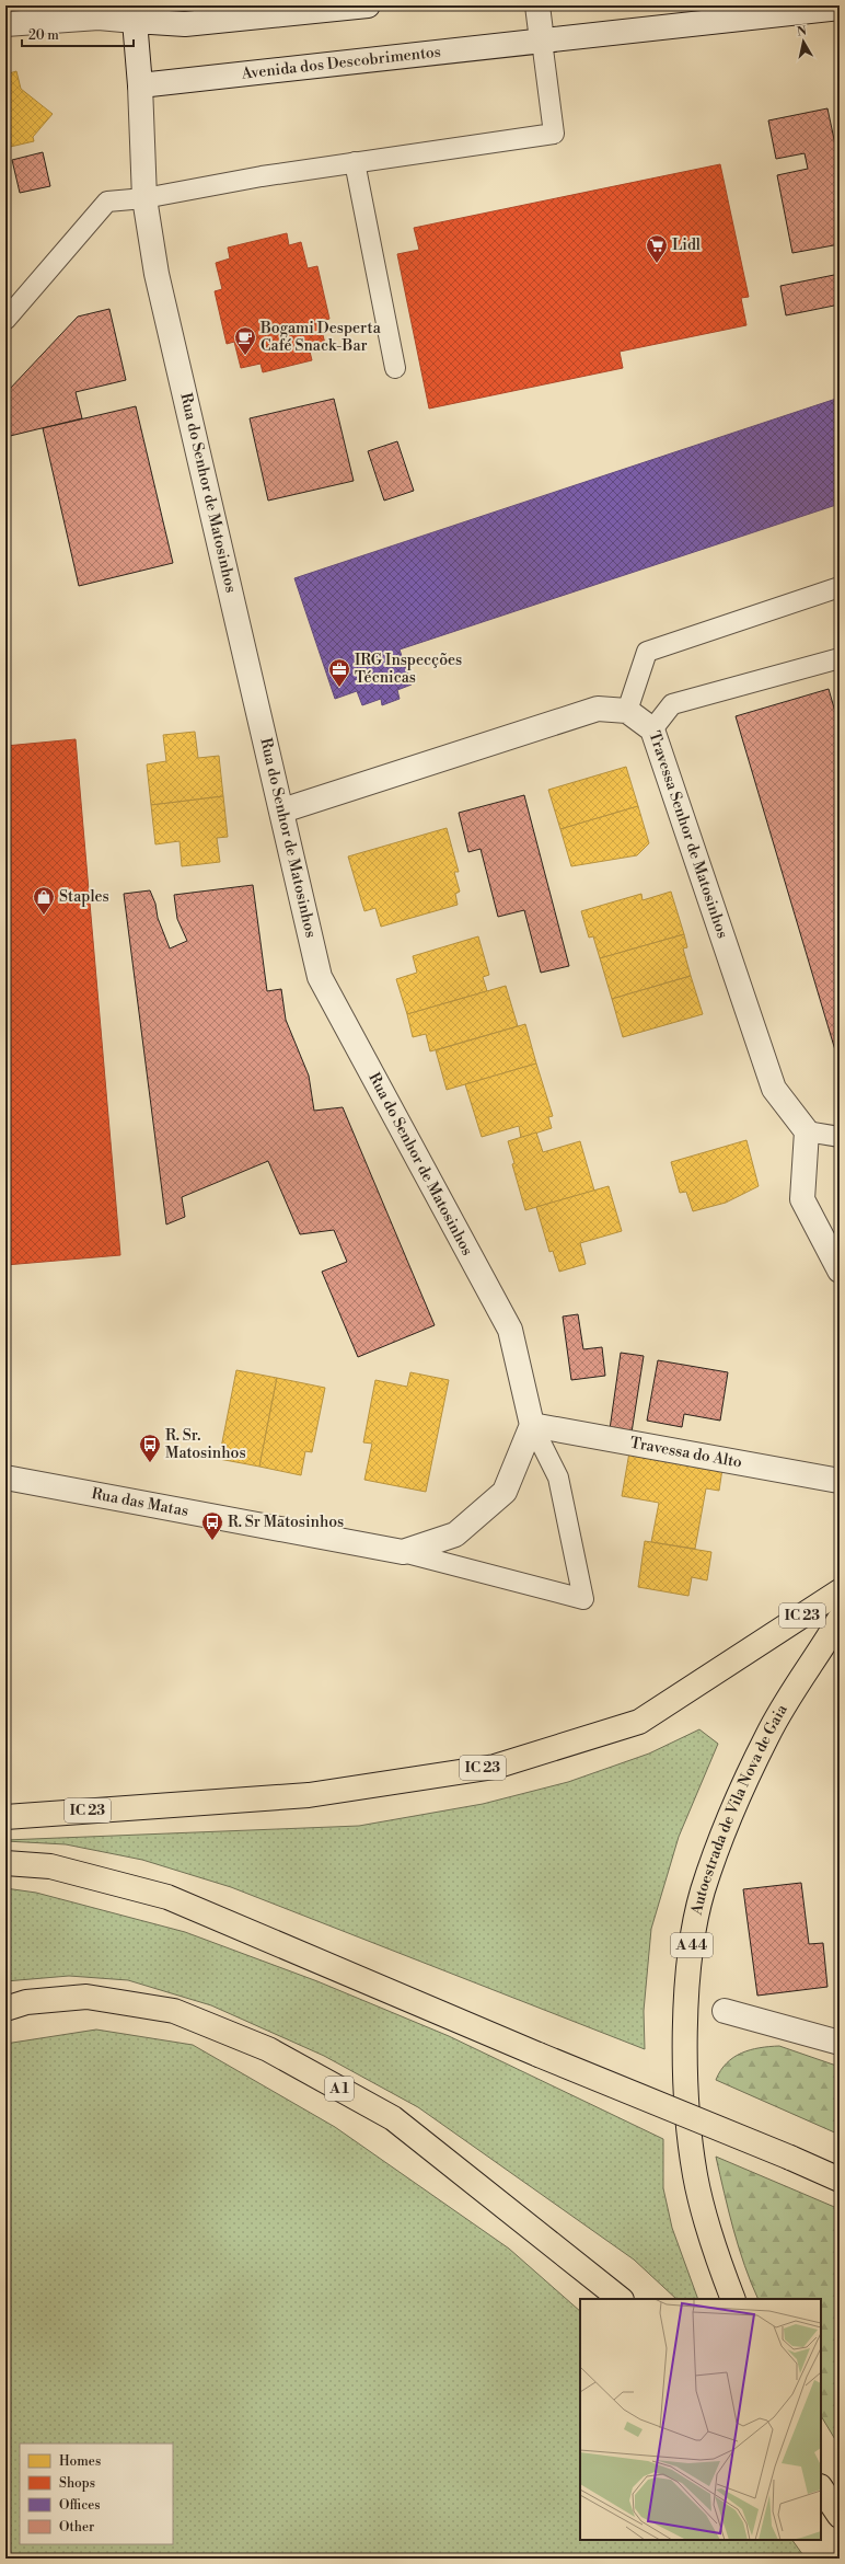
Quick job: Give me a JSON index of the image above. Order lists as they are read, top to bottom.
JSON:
{
  "streets": {
    "highway": [
      "IC 23",
      "Autoestrada de Vila Nova de Gaia",
      "A 44",
      "A 1"
    ],
    "street": [
      "Avenida dos Descobrimentos",
      "Rua do Senhor de Matosinhos",
      "Travessa Senhor de Matosinhos",
      "Travessa do Alto",
      "Rua das Matas"
    ]
  },
  "crossings": [
    ["Avenida dos Descobrimentos", "Rua do Senhor de Matosinhos"],
    ["Rua do Senhor de Matosinhos", "Travessa do Alto"]
  ],
  "places": {
    "supermarket": ["Lidl"],
    "cafe": ["Bogami Desperta Café Snack-Bar"],
    "office": ["IRG Inspecções Técnicas"],
    "shop": ["Staples"],
    "bus stop": ["R. Sr. Matosinhos", "R. Sr Matosinhos"]
  },
  "legend": [
    "Homes",
    "Shops",
    "Offices",
    "Other"
  ],
  "scale_bar": "20 m",
  "north": "top"
}
